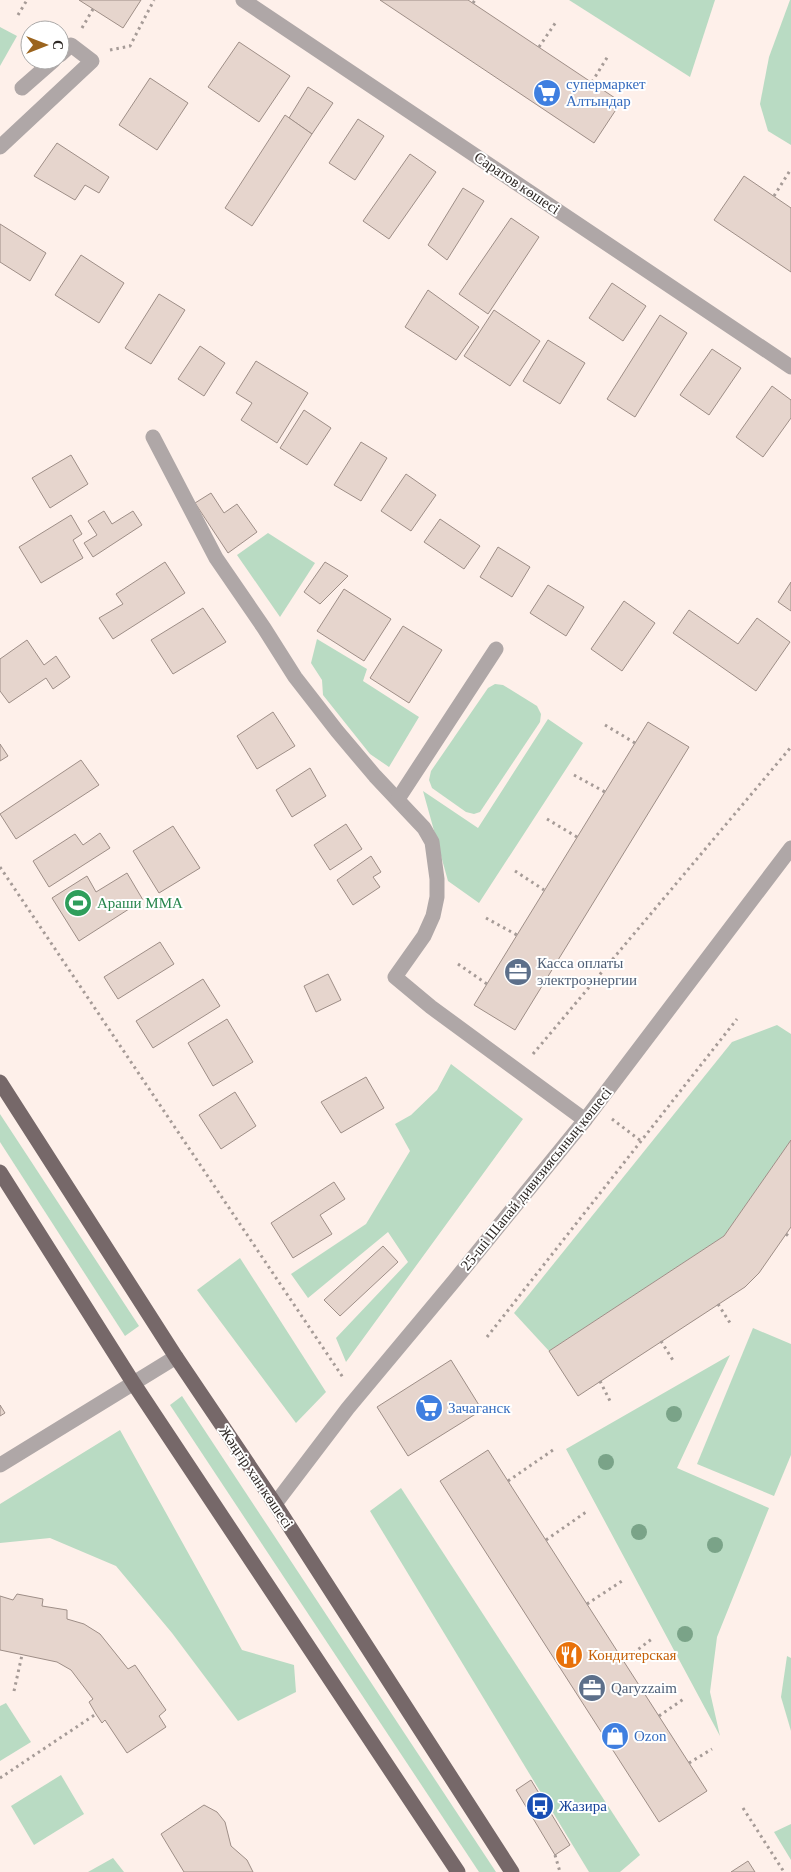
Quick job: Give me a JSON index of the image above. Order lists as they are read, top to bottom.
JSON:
{
  "streets": {
    "main road": ["Жәңгір хан көшесі"],
    "street": ["Саратов көшесі", "25-ші Шапай дивизиясының көшесі"]
  },
  "crossings": [
    ["25-ші Шапай дивизиясының көшесі", "Жәңгір хан көшесі"]
  ],
  "places": {
    "supermarket": ["супермаркет Алтындар", "Зачаганск"],
    "sports": ["Араши ММА"],
    "office": ["Касса оплаты электроэнергии", "Qaryzzaim"],
    "restaurant": ["Кондитерская"],
    "shop": ["Ozon"],
    "bus stop": ["Жазира"]
  },
  "north": "right"
}
